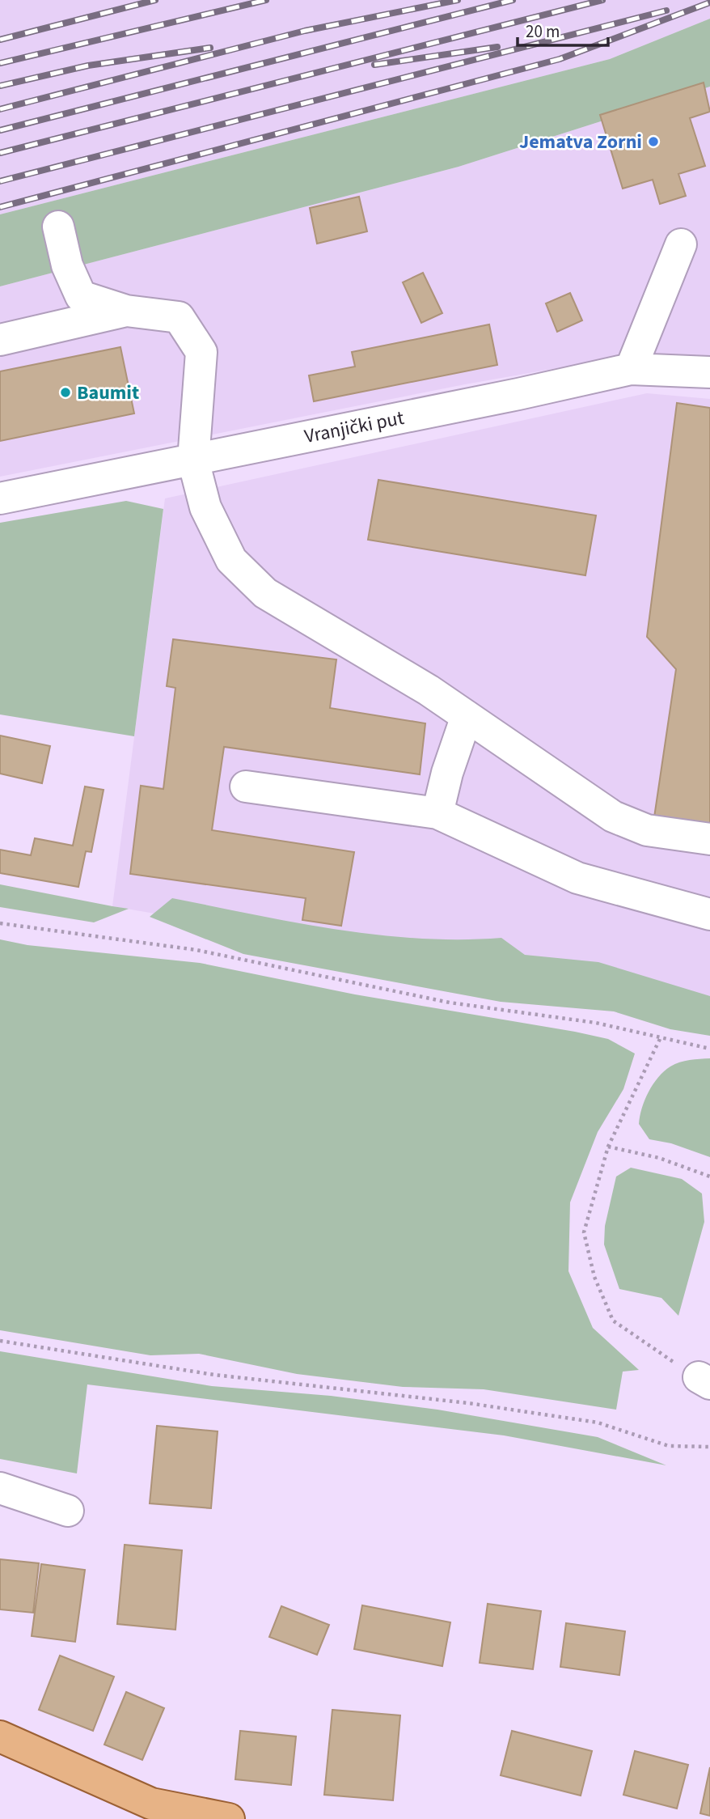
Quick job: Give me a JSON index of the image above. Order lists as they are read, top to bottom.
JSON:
{
  "streets": {
    "street": ["Vranjički put"]
  },
  "places": ["Jematva Zorni", "Baumit"],
  "scale_bar": "20 m"
}
